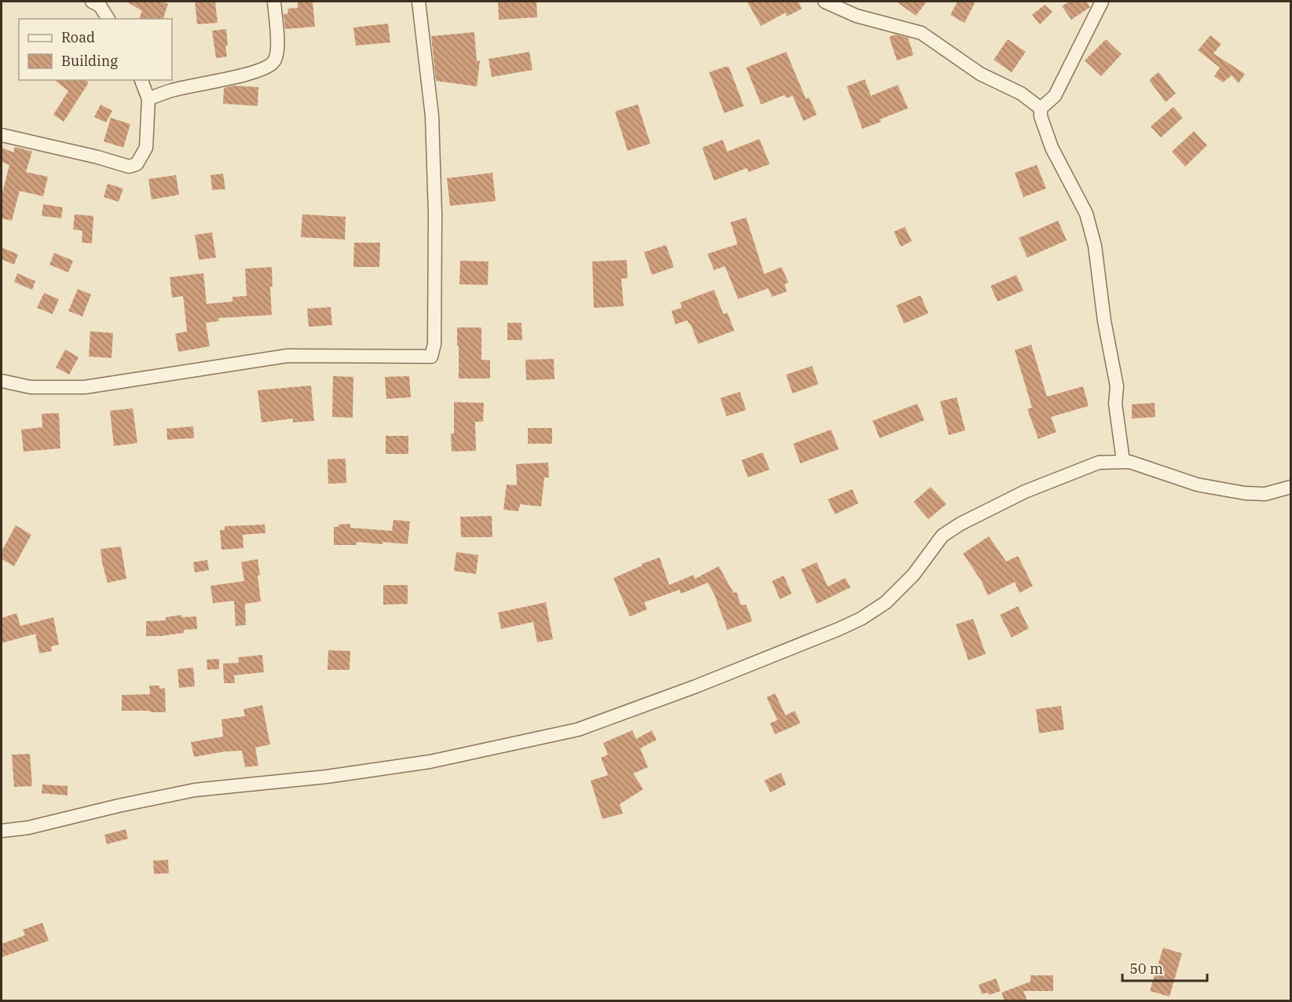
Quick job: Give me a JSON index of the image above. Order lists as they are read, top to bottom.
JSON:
{
  "legend": ["Road", "Building"],
  "scale_bar": "50 m"
}
